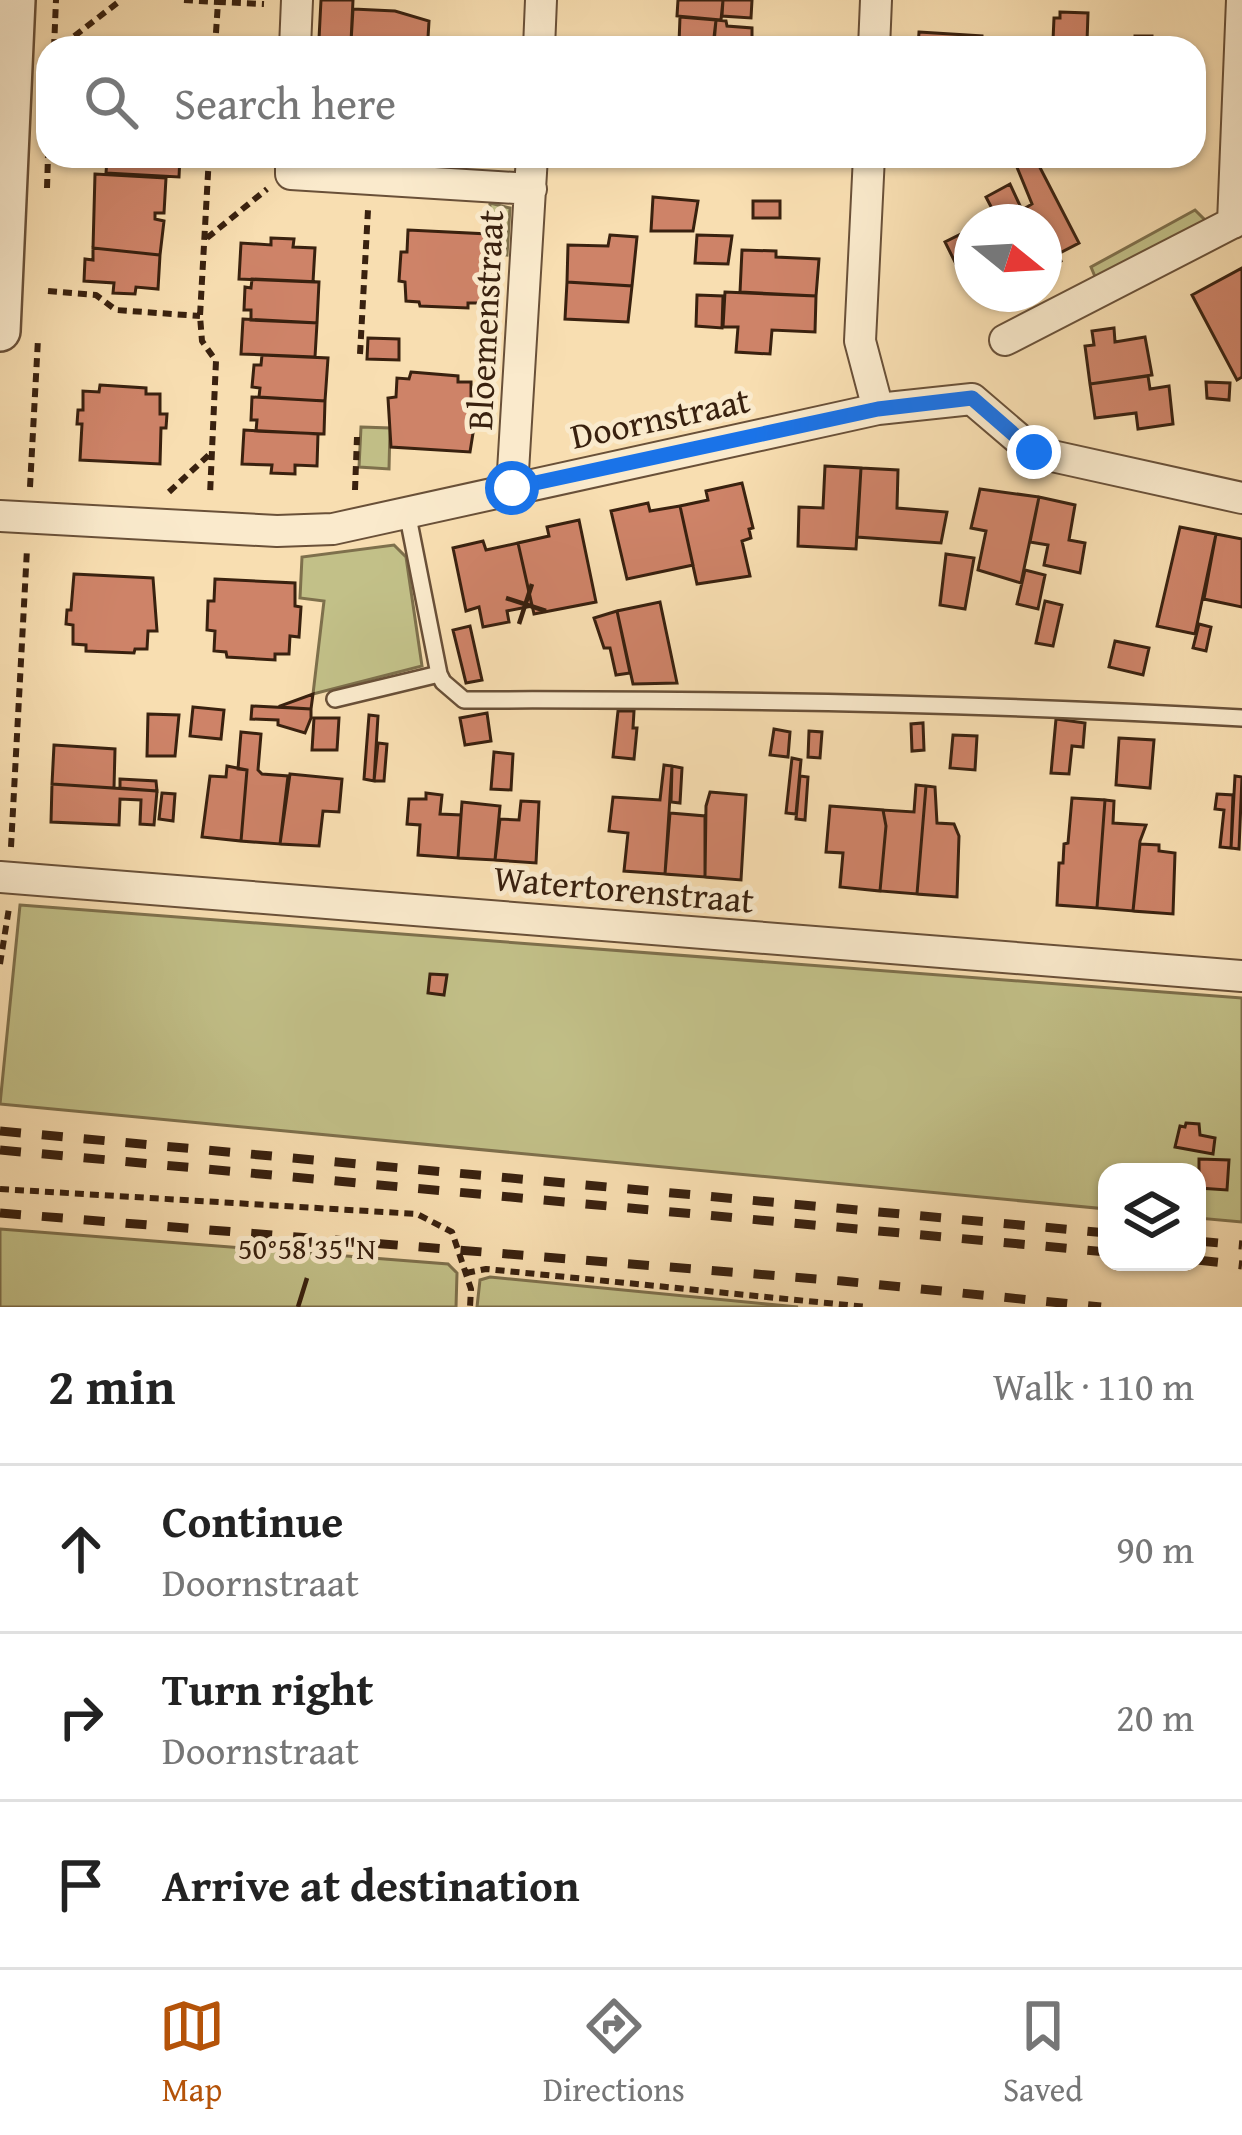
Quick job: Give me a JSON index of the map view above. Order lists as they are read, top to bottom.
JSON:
{
  "streets": {
    "street": ["Bloemenstraat", "Doornstraat", "Watertorenstraat"]
  },
  "crossings": [
    ["Bloemenstraat", "Doornstraat"]
  ],
  "north": "right",
  "page": {
    "search": "Search here",
    "heading": ["2 min", "Walk · 110 m"],
    "list": [
      ["Continue", "Doornstraat", "90 m"],
      ["Turn right", "Doornstraat", "20 m"],
      "Arrive at destination"
    ],
    "nav": ["Map", "Directions", "Saved"]
  },
  "coordinates": ["50°58'35\"N"]
}
